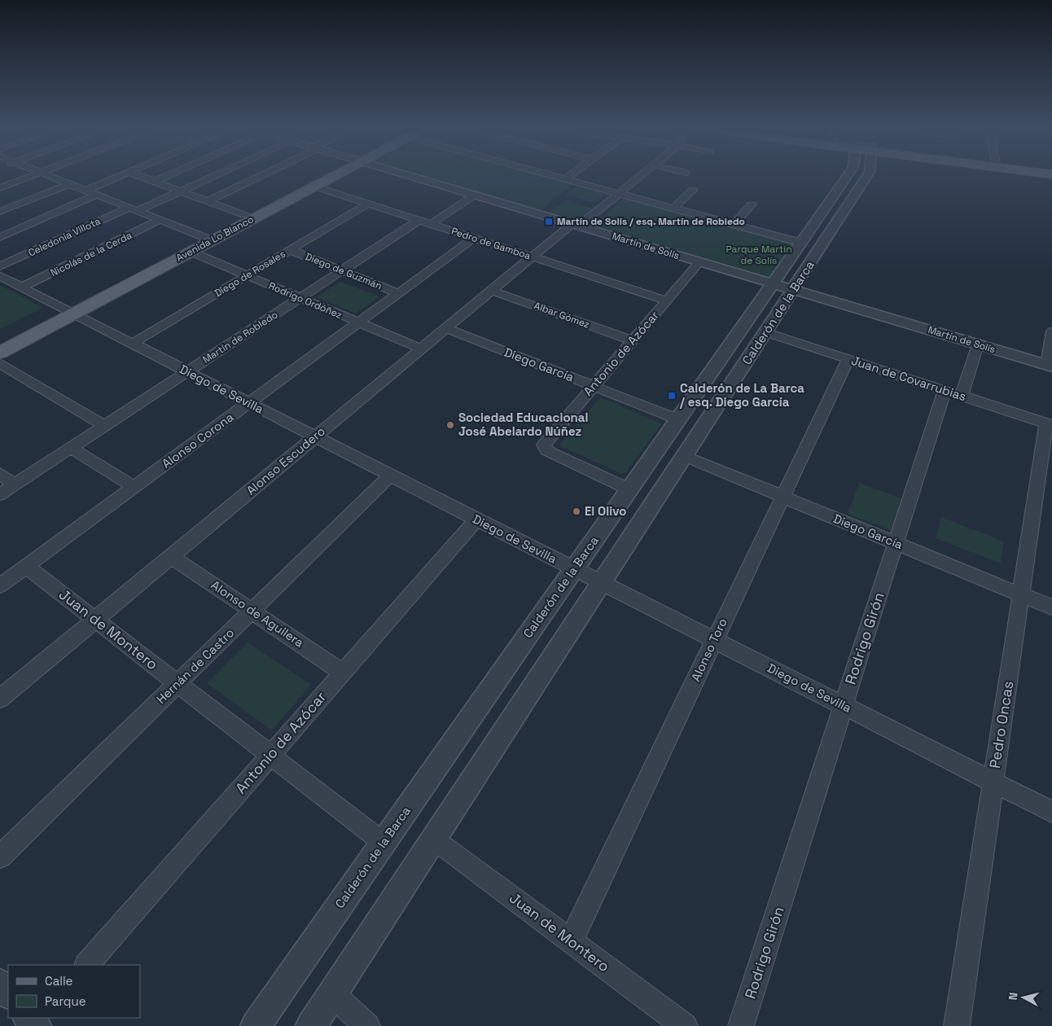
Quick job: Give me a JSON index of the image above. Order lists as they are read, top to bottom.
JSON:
{
  "streets": {
    "main road": ["Avenida Lo Blanco"],
    "street": [
      "Celedonia Villota",
      "Pedro de Gamboa",
      "Martín de Solís",
      "Nicolás de la Cerda",
      "Diego de Guzmán",
      "Diego de Rosales",
      "Rodrigo Ordóñez",
      "Calderón de la Barca",
      "Albar Gómez",
      "Martín de Robledo",
      "Antonio de Azócar",
      "Diego García",
      "Juan de Covarrubias",
      "Diego de Sevilla",
      "Alonso Corona",
      "Alonso Escudero",
      "Alonso de Aguilera",
      "Juan de Montero",
      "Rodrigo Girón",
      "Alonso Toro",
      "Hernán de Castro",
      "Pedro Oncas"
    ]
  },
  "crossings": [
    ["Avenida Lo Blanco", "Pedro de Gamboa"],
    ["Avenida Lo Blanco", "Rodrigo Ordóñez"],
    ["Avenida Lo Blanco", "Diego de Sevilla"],
    ["Pedro de Gamboa", "Diego de Rosales"],
    ["Pedro de Gamboa", "Martín de Robledo"],
    ["Pedro de Gamboa", "Antonio de Azócar"],
    ["Pedro de Gamboa", "Alonso Corona"],
    ["Pedro de Gamboa", "Alonso Escudero"],
    ["Martín de Solís", "Calderón de la Barca"],
    ["Martín de Solís", "Martín de Robledo"],
    ["Martín de Solís", "Antonio de Azócar"],
    ["Martín de Solís", "Alonso Escudero"],
    ["Martín de Solís", "Rodrigo Girón"],
    ["Nicolás de la Cerda", "Diego de Sevilla"],
    ["Diego de Guzmán", "Diego de Rosales"],
    ["Diego de Guzmán", "Martín de Robledo"],
    ["Diego de Guzmán", "Alonso Corona"],
    ["Diego de Rosales", "Rodrigo Ordóñez"],
    ["Diego de Rosales", "Diego de Sevilla"],
    ["Rodrigo Ordóñez", "Martín de Robledo"],
    ["Rodrigo Ordóñez", "Alonso Corona"],
    ["Rodrigo Ordóñez", "Alonso Escudero"],
    ["Calderón de la Barca", "Antonio de Azócar"],
    ["Calderón de la Barca", "Diego García"],
    ["Calderón de la Barca", "Juan de Covarrubias"],
    ["Calderón de la Barca", "Diego de Sevilla"],
    ["Calderón de la Barca", "Juan de Montero"],
    ["Albar Gómez", "Antonio de Azócar"],
    ["Albar Gómez", "Alonso Escudero"],
    ["Martín de Robledo", "Diego de Sevilla"],
    ["Antonio de Azócar", "Diego García"],
    ["Antonio de Azócar", "Diego de Sevilla"],
    ["Antonio de Azócar", "Alonso de Aguilera"],
    ["Antonio de Azócar", "Juan de Montero"],
    ["Diego García", "Alonso Escudero"],
    ["Diego García", "Rodrigo Girón"],
    ["Diego García", "Alonso Toro"],
    ["Diego García", "Pedro Oncas"],
    ["Juan de Covarrubias", "Rodrigo Girón"],
    ["Juan de Covarrubias", "Alonso Toro"],
    ["Juan de Covarrubias", "Pedro Oncas"],
    ["Diego de Sevilla", "Alonso Corona"],
    ["Diego de Sevilla", "Alonso Escudero"],
    ["Diego de Sevilla", "Rodrigo Girón"],
    ["Diego de Sevilla", "Alonso Toro"],
    ["Diego de Sevilla", "Hernán de Castro"],
    ["Diego de Sevilla", "Pedro Oncas"],
    ["Alonso Corona", "Juan de Montero"],
    ["Alonso Escudero", "Alonso de Aguilera"],
    ["Alonso Escudero", "Juan de Montero"],
    ["Alonso de Aguilera", "Hernán de Castro"],
    ["Juan de Montero", "Alonso Toro"],
    ["Juan de Montero", "Hernán de Castro"]
  ],
  "parks": ["Parque Martín de Solís"],
  "places": {
    "transit": ["Martín de Solís / esq. Martín de Robledo", "Calderón de La Barca / esq. Diego García"],
    "other": ["Sociedad Educacional José Abelardo Núñez", "El Olivo"]
  },
  "legend": ["Calle", "Parque"],
  "north": "left"
}
